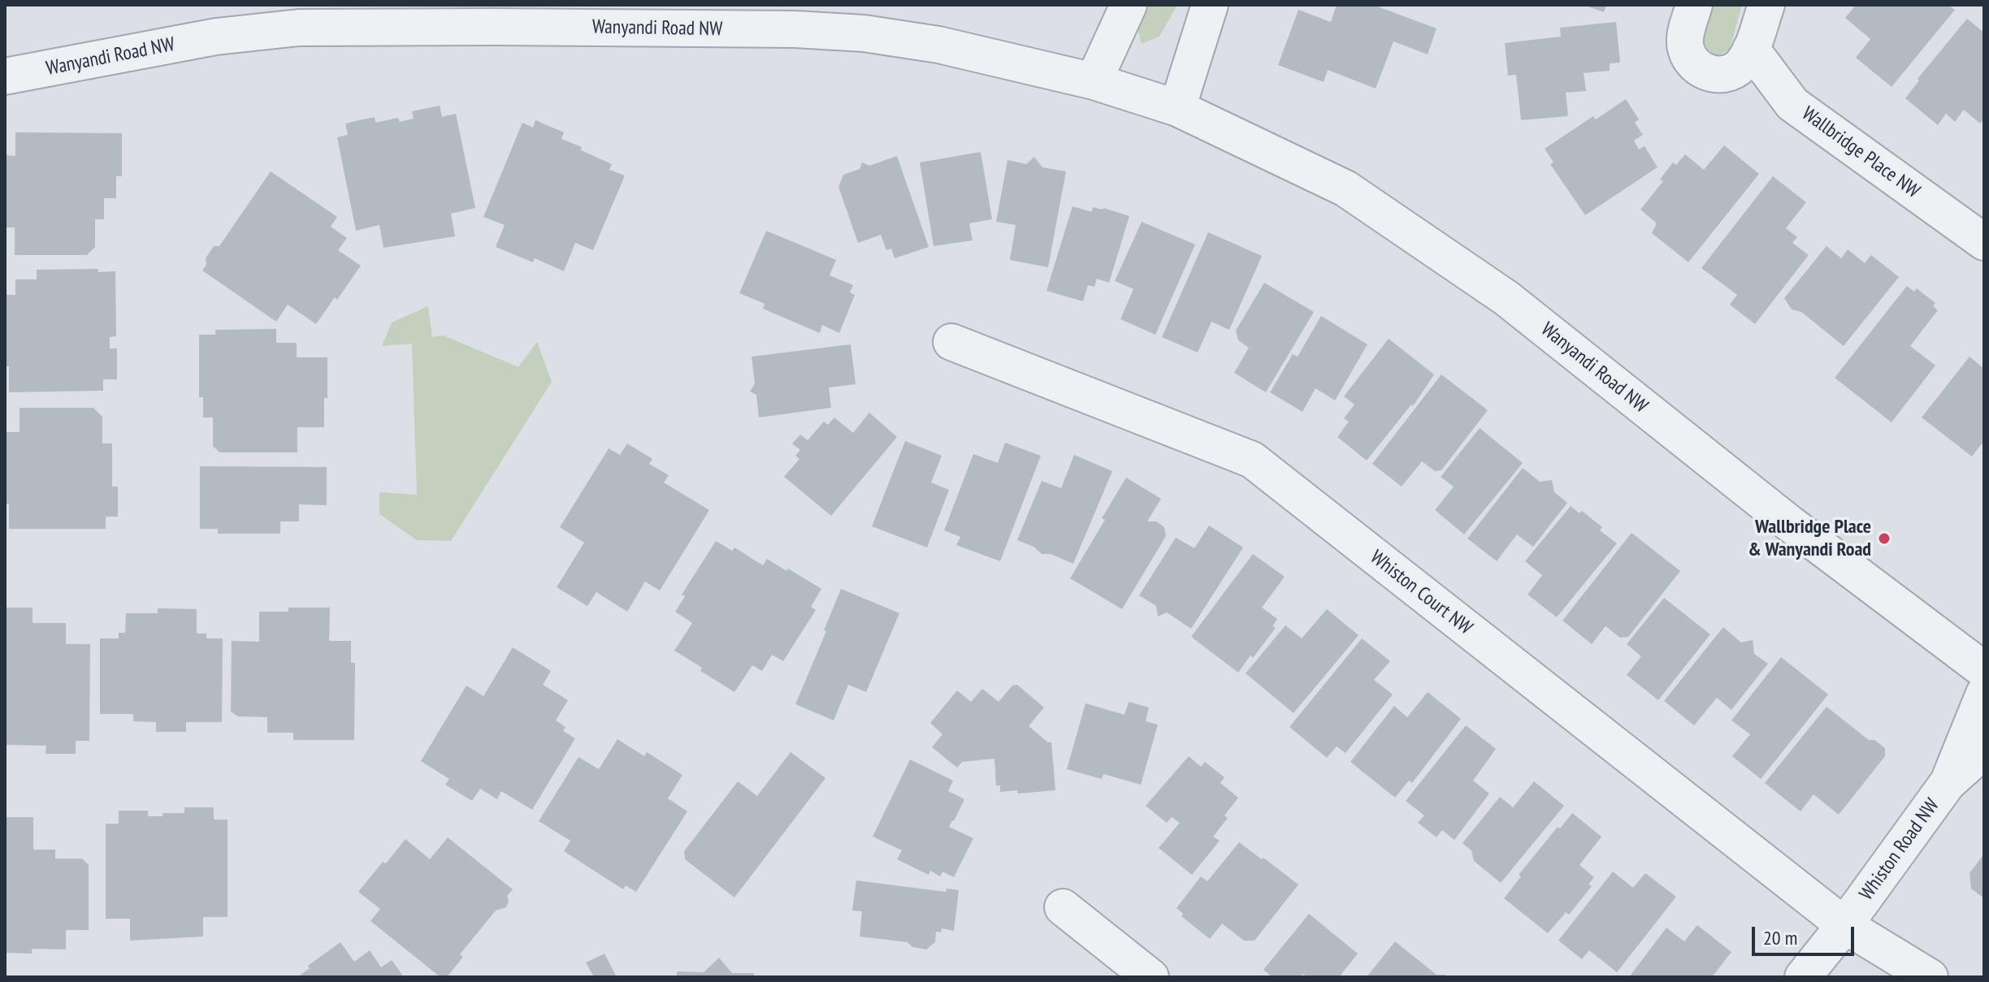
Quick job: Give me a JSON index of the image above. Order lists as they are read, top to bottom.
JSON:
{
  "streets": {
    "street": [
      "Wanyandi Road NW",
      "Wallbridge Place NW",
      "Whiston Court NW",
      "Whiston Road NW"
    ]
  },
  "crossings": [
    ["Whiston Court NW", "Whiston Road NW"]
  ],
  "places": ["Wallbridge Place & Wanyandi Road"],
  "scale_bar": "20 m"
}
